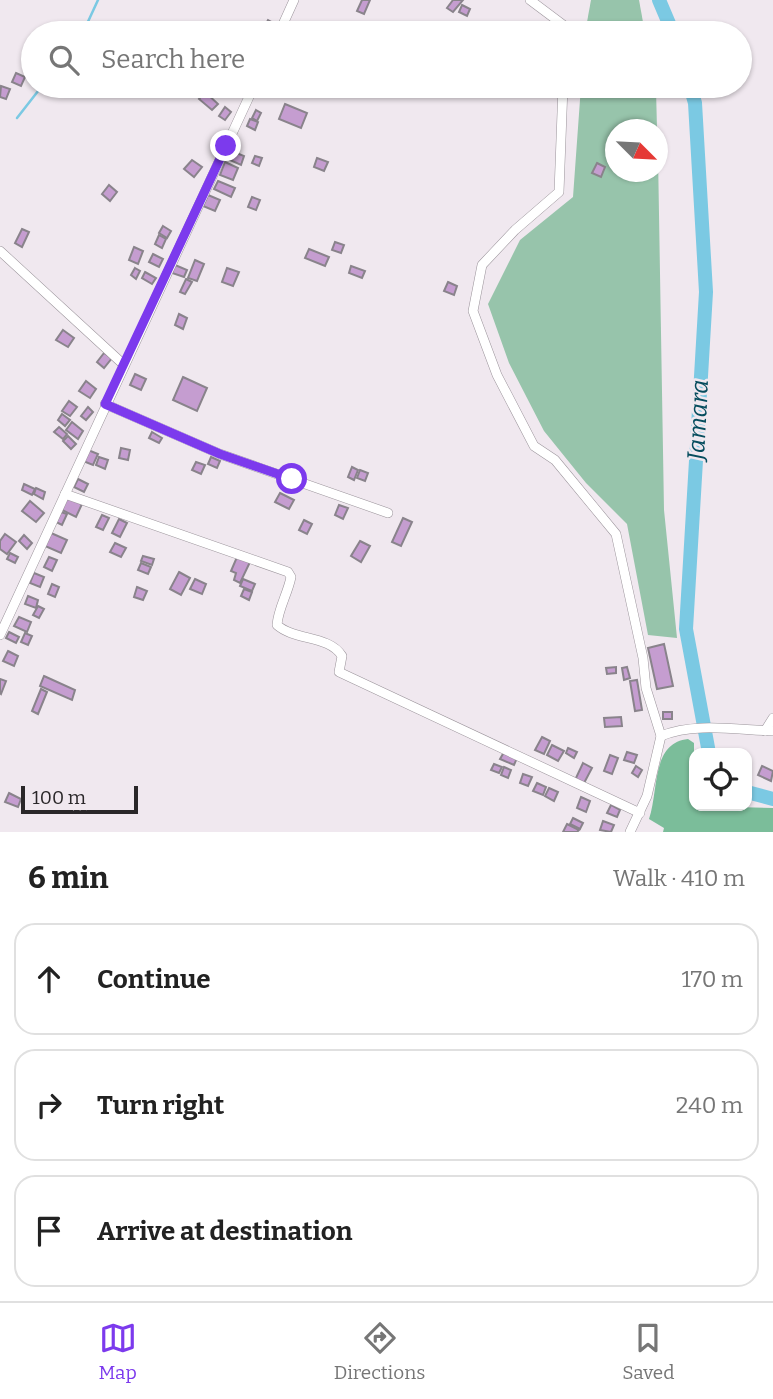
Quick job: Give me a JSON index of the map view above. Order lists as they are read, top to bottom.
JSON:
{
  "water": ["Jamara"],
  "scale_bar": "100 m",
  "north": "bottom right",
  "page": {
    "search": "Search here",
    "scale": "100 m",
    "heading": ["6 min", "Walk · 410 m"],
    "list": [
      ["Continue", "170 m"],
      ["Turn right", "240 m"],
      "Arrive at destination"
    ],
    "nav": ["Map", "Directions", "Saved"]
  }
}
